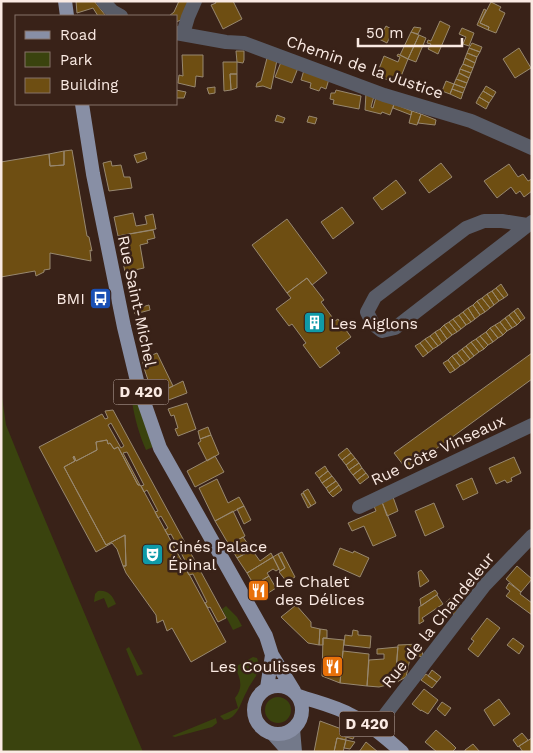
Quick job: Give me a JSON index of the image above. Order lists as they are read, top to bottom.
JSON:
{
  "streets": {
    "main road": ["Rue Saint-Michel", "D 420"],
    "street": ["Chemin de la Justice", "Rue Côte Vinseaux", "Rue de la Chandeleur"]
  },
  "crossings": [
    ["Rue Saint-Michel", "D 420"],
    ["D 420", "Rue de la Chandeleur"]
  ],
  "places": {
    "bus stop": ["BMI"],
    "building": ["Les Aiglons"],
    "theatre": ["Cinés Palace Épinal"],
    "restaurant": ["Le Chalet des Délices", "Les Coulisses"]
  },
  "legend": ["Road", "Park", "Building"],
  "scale_bar": "50 m"
}
